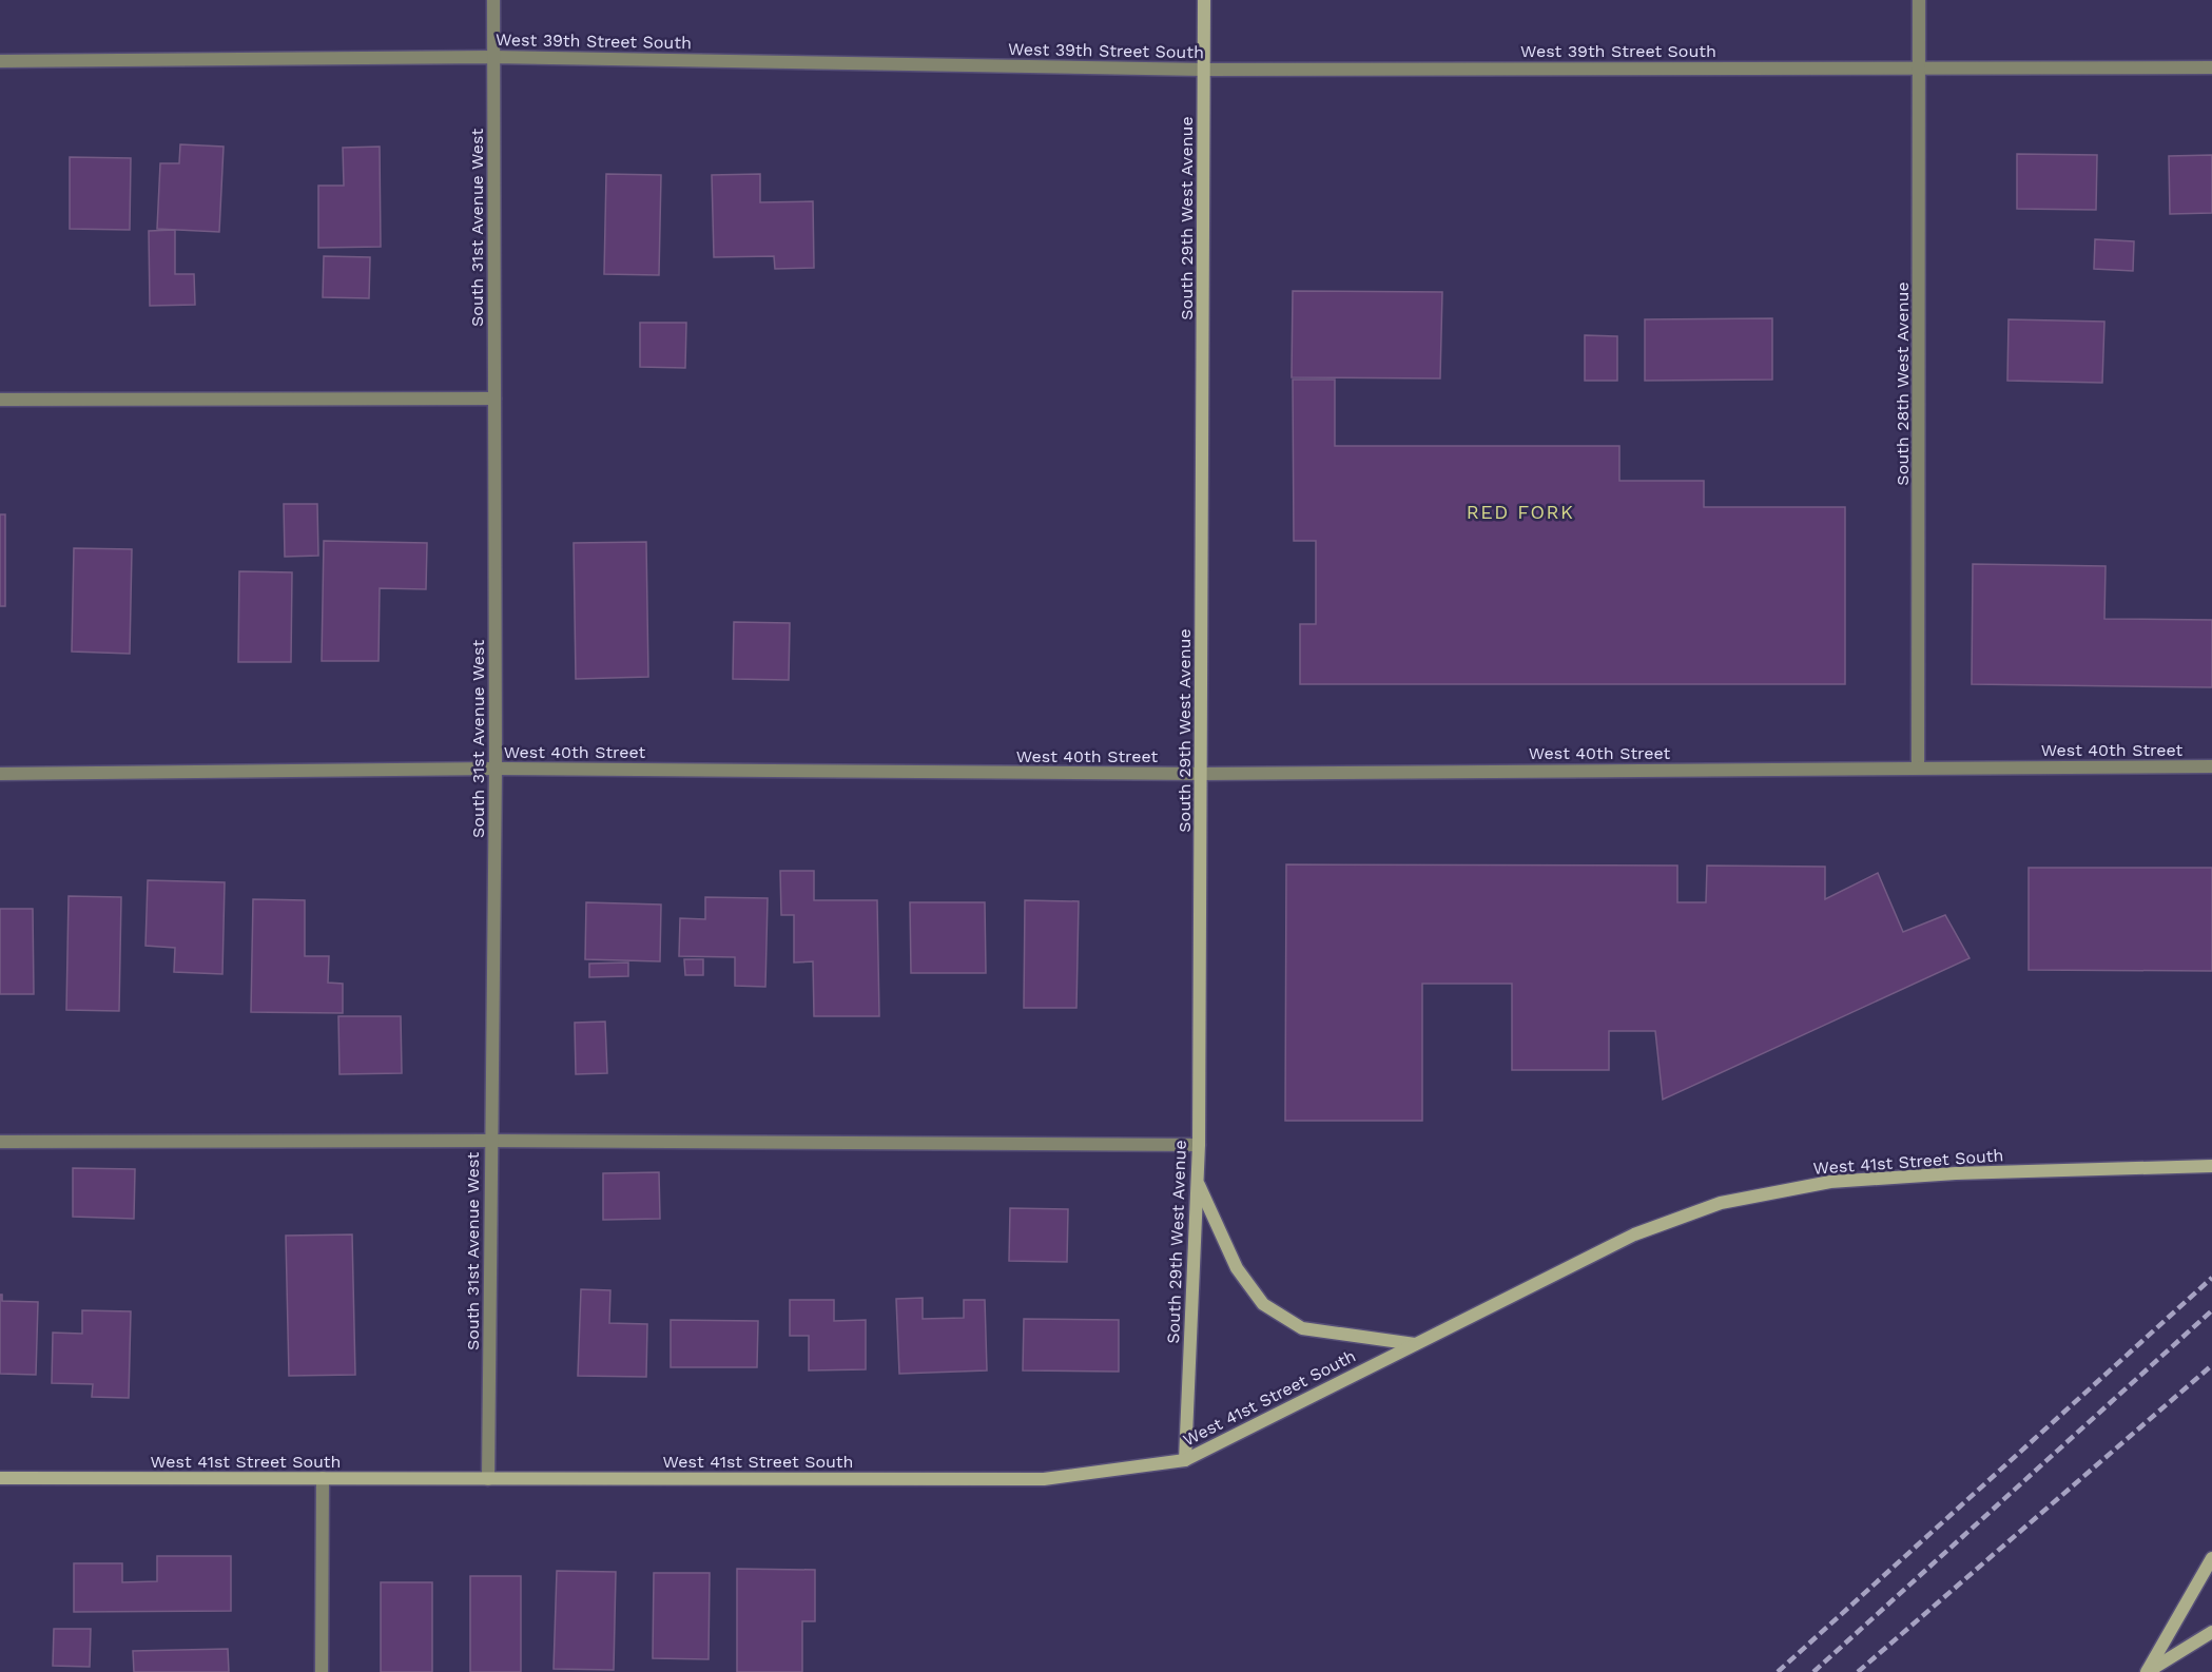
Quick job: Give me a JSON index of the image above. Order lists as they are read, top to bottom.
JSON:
{
  "streets": {
    "main road": ["South 29th West Avenue", "West 41st Street South"],
    "street": [
      "West 39th Street South",
      "South 31st Avenue West",
      "South 28th West Avenue",
      "West 40th Street"
    ]
  },
  "crossings": [
    ["West 39th Street South", "South 29th West Avenue"],
    ["West 39th Street South", "South 31st Avenue West"],
    ["West 39th Street South", "South 28th West Avenue"],
    ["South 29th West Avenue", "West 40th Street"],
    ["South 29th West Avenue", "West 41st Street South"],
    ["South 31st Avenue West", "West 40th Street"],
    ["South 31st Avenue West", "West 41st Street South"],
    ["South 28th West Avenue", "West 40th Street"]
  ],
  "districts": ["RED FORK"]
}
